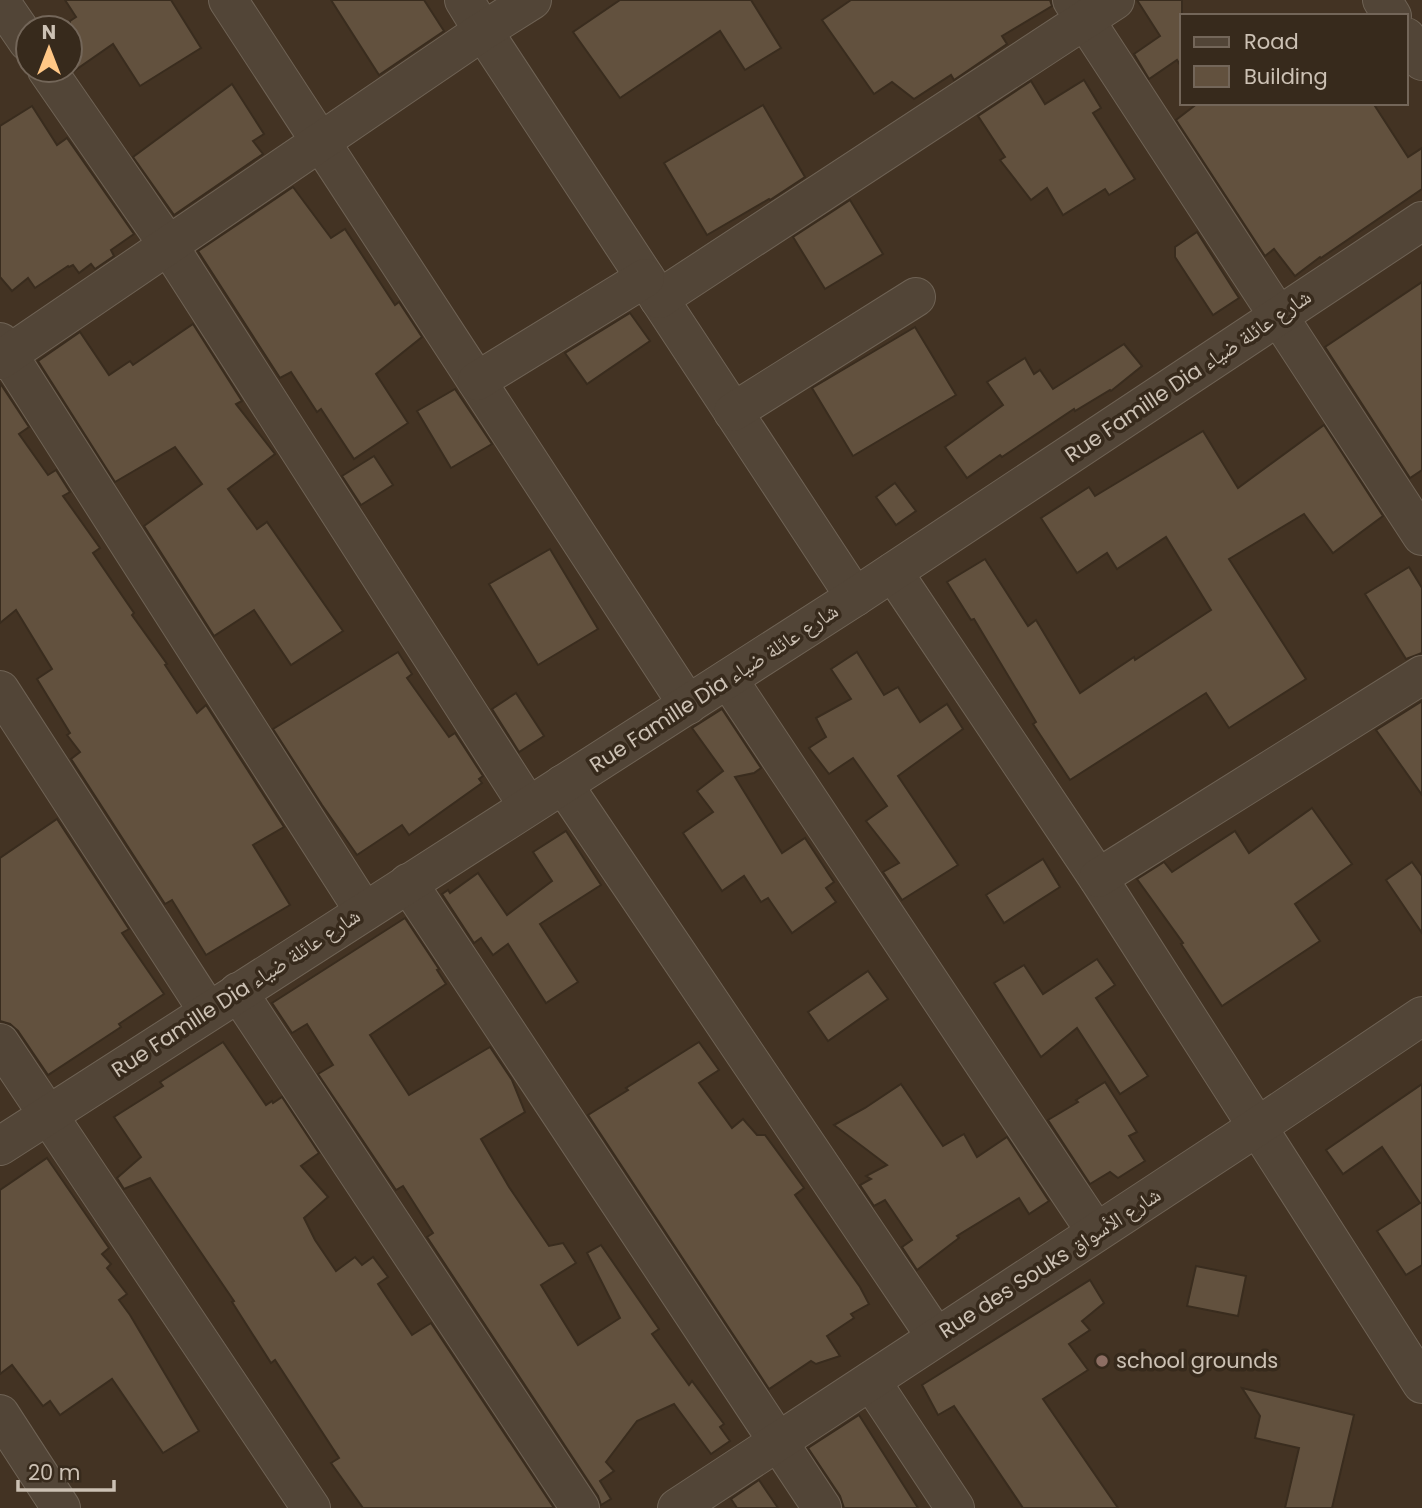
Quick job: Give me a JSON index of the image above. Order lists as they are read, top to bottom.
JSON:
{
  "streets": {
    "street": ["Rue Famille Dia شارع عائلة ضياء", "Rue des Souks شارع الأسواق"]
  },
  "places": ["school grounds"],
  "legend": ["Road", "Building"],
  "scale_bar": "20 m",
  "north": "top"
}
